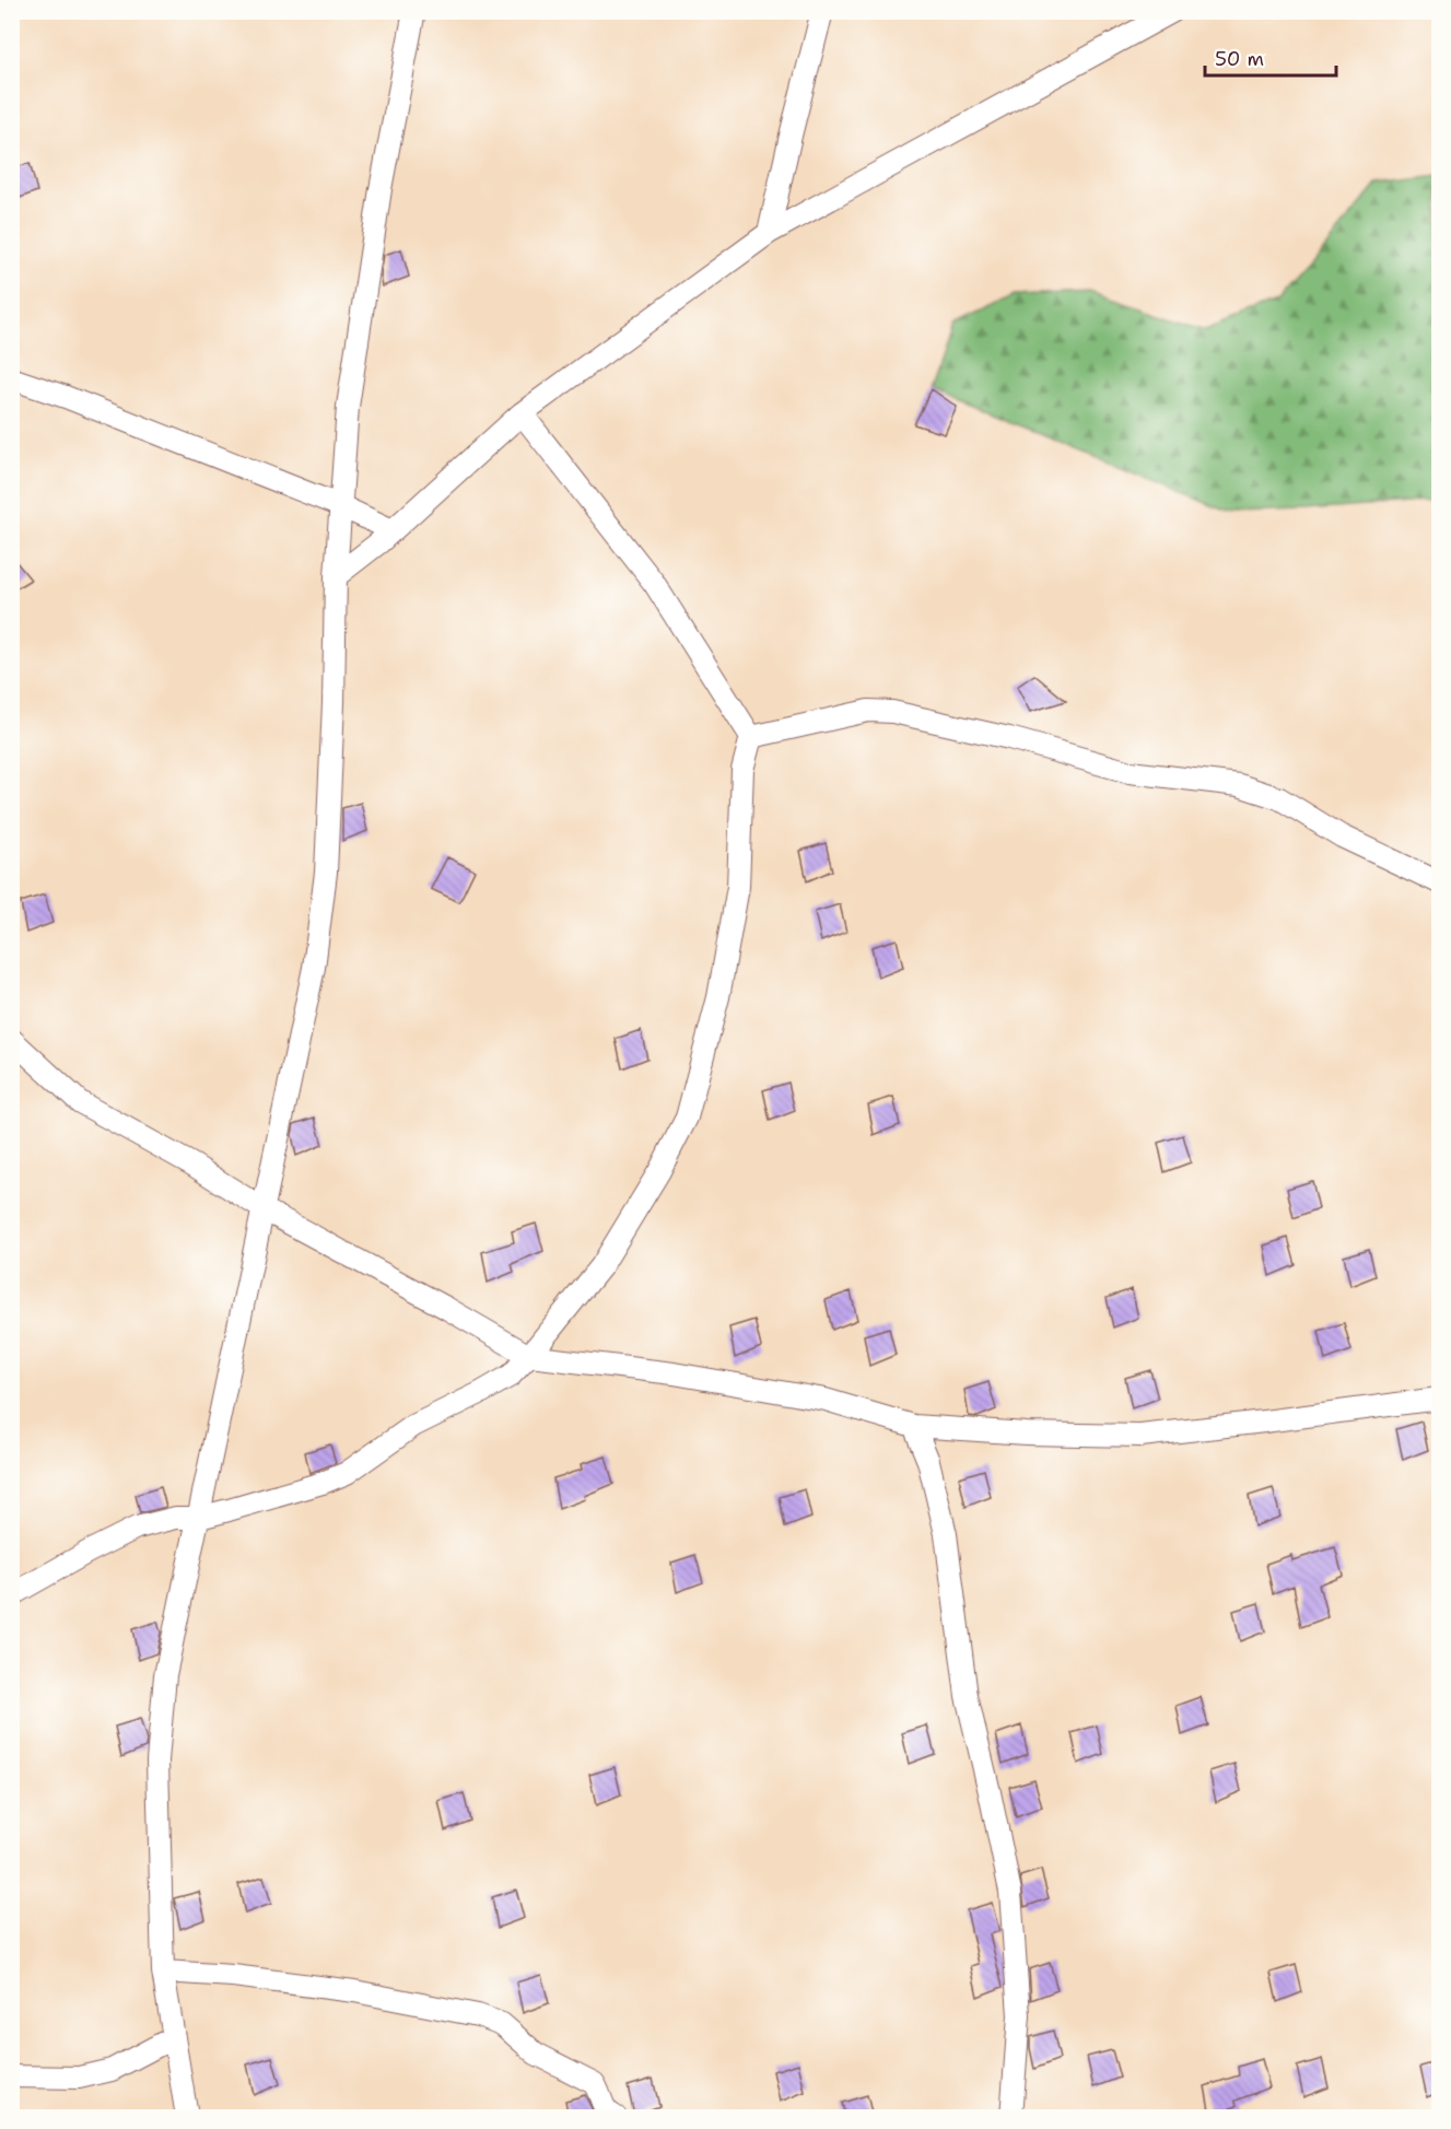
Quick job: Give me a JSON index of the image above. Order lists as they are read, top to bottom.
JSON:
{
  "scale_bar": "50 m"
}
